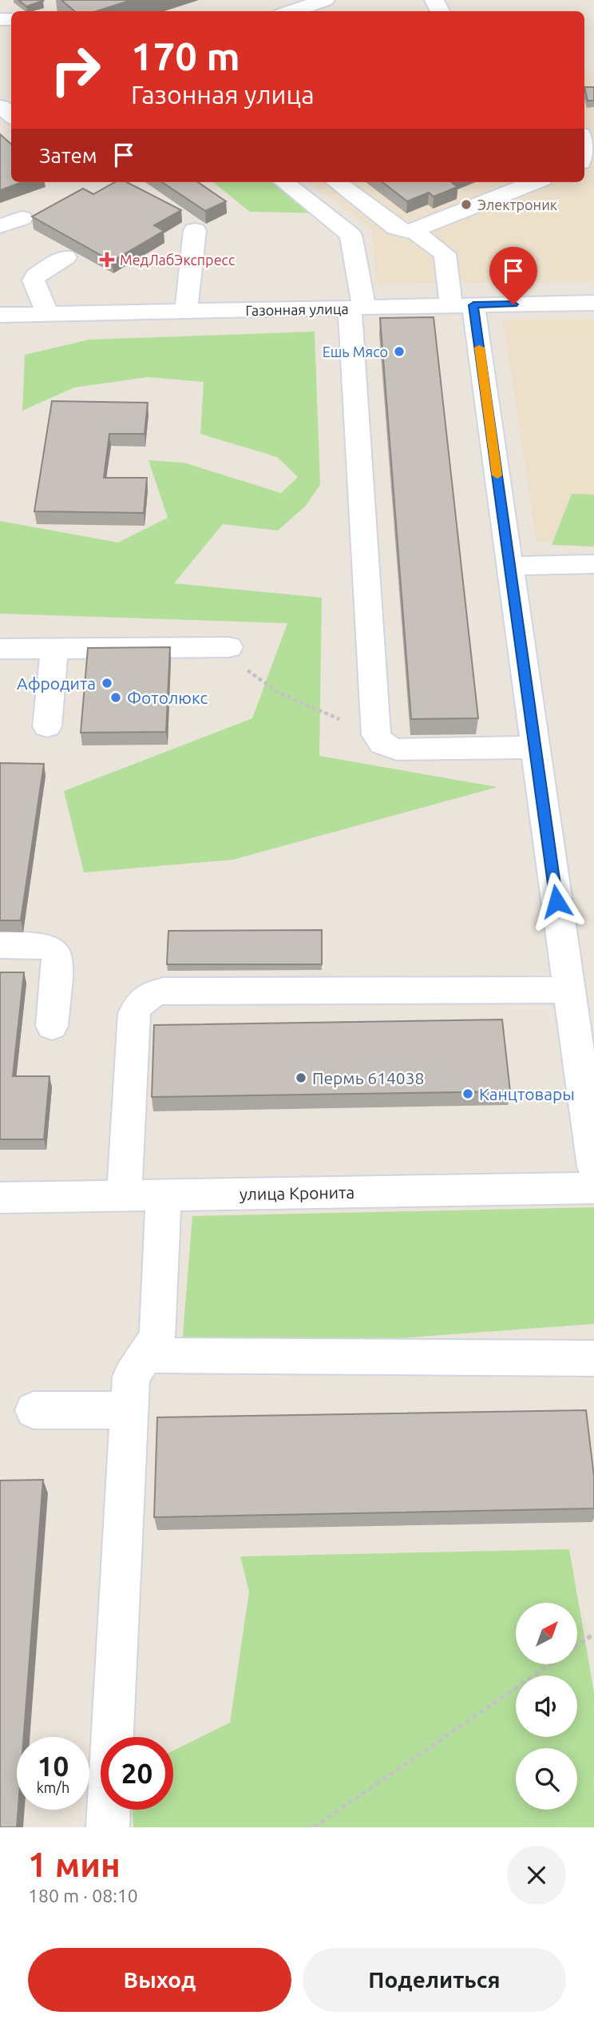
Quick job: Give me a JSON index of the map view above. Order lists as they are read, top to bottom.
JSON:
{
  "streets": {
    "street": ["Газонная улица", "улица Кронита"]
  },
  "places": {
    "other": [
      "Электроник",
      "Ешь Мясо",
      "Афродита",
      "Фотолюкс",
      "Пермь 614038",
      "Канцтовары"
    ],
    "health": ["МедЛабЭкспресс"]
  },
  "north": "top right",
  "page": {
    "turn": ["170 m", "Газонная улица"],
    "then": "Затем",
    "speed": "10 km/h",
    "limit": "20",
    "heading": ["1 мин", "180 m · 08:10"],
    "buttons": ["Выход", "Поделиться"]
  }
}
